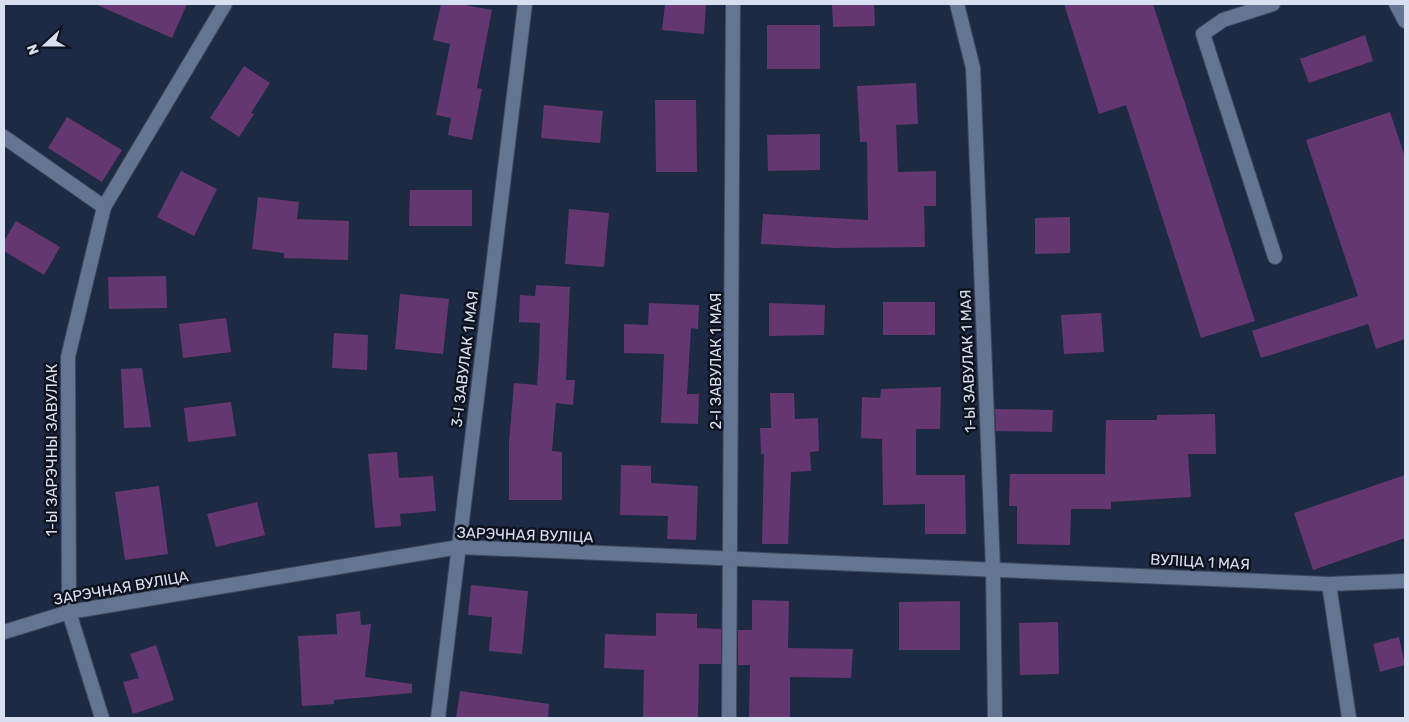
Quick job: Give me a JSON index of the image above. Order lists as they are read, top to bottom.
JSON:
{
  "streets": {
    "street": [
      "3-І ЗАВУЛАК 1 МАЯ",
      "2-І ЗАВУЛАК 1 МАЯ",
      "1-Ы ЗАВУЛАК 1 МАЯ",
      "1-Ы ЗАРЭЧНЫ ЗАВУЛАК",
      "ЗАРЭЧНАЯ ВУЛІЦА",
      "ВУЛІЦА 1 МАЯ"
    ]
  },
  "crossings": [
    ["3-І ЗАВУЛАК 1 МАЯ", "ЗАРЭЧНАЯ ВУЛІЦА"],
    ["2-І ЗАВУЛАК 1 МАЯ", "ЗАРЭЧНАЯ ВУЛІЦА"],
    ["1-Ы ЗАВУЛАК 1 МАЯ", "ЗАРЭЧНАЯ ВУЛІЦА"],
    ["1-Ы ЗАВУЛАК 1 МАЯ", "ВУЛІЦА 1 МАЯ"],
    ["1-Ы ЗАРЭЧНЫ ЗАВУЛАК", "ЗАРЭЧНАЯ ВУЛІЦА"],
    ["ЗАРЭЧНАЯ ВУЛІЦА", "ВУЛІЦА 1 МАЯ"]
  ],
  "north": "left"
}
